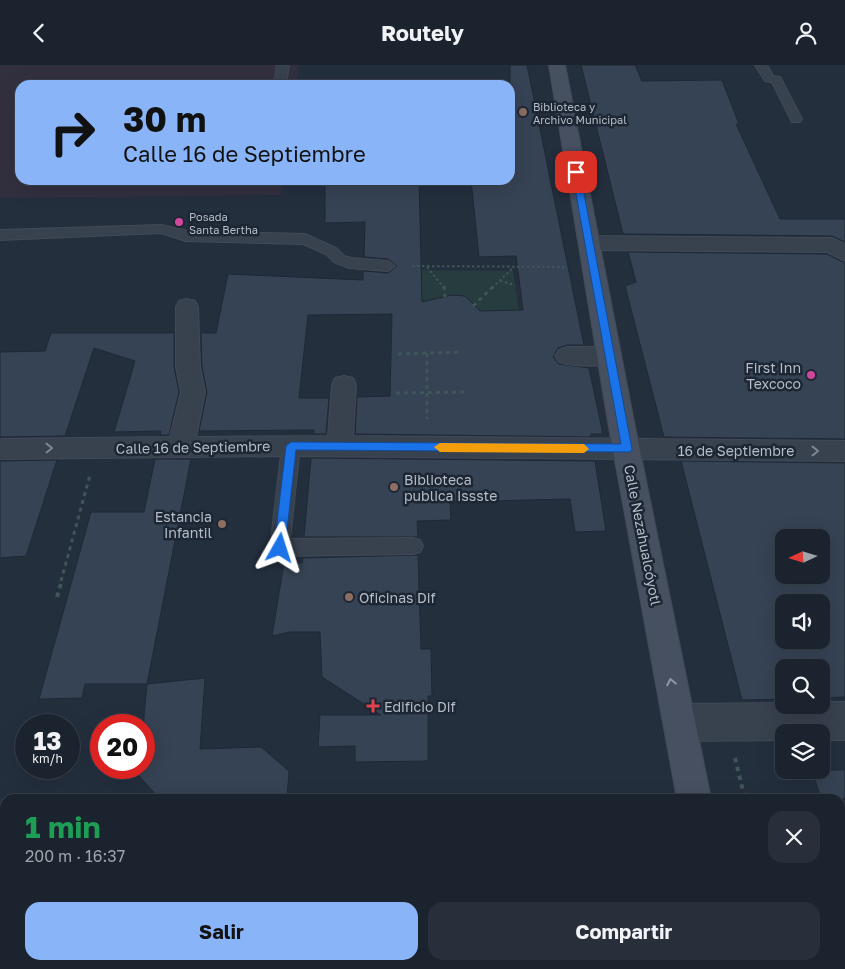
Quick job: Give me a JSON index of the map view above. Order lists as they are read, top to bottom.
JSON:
{
  "streets": {
    "street": ["Calle 16 de Septiembre", "16 de Septiembre", "Calle Nezahualcóyotl"]
  },
  "crossings": [
    ["Calle 16 de Septiembre", "16 de Septiembre"],
    ["Calle 16 de Septiembre", "Calle Nezahualcóyotl"],
    ["16 de Septiembre", "Calle Nezahualcóyotl"]
  ],
  "one_way": ["Calle Nezahualcóyotl"],
  "places": {
    "other": [
      "Biblioteca y Archivo Municipal",
      "Posada Santa Bertha",
      "First Inn Texcoco",
      "Biblioteca publica Issste",
      "Estancia Infantil",
      "Oficinas Dif"
    ],
    "health": ["Edificio Dif"]
  },
  "north": "left",
  "page": {
    "header": "Routely",
    "turn": ["30 m", "Calle 16 de Septiembre"],
    "speed": "13 km/h",
    "limit": "20",
    "heading": ["1 min", "200 m · 16:37"],
    "buttons": ["Salir", "Compartir"]
  }
}
